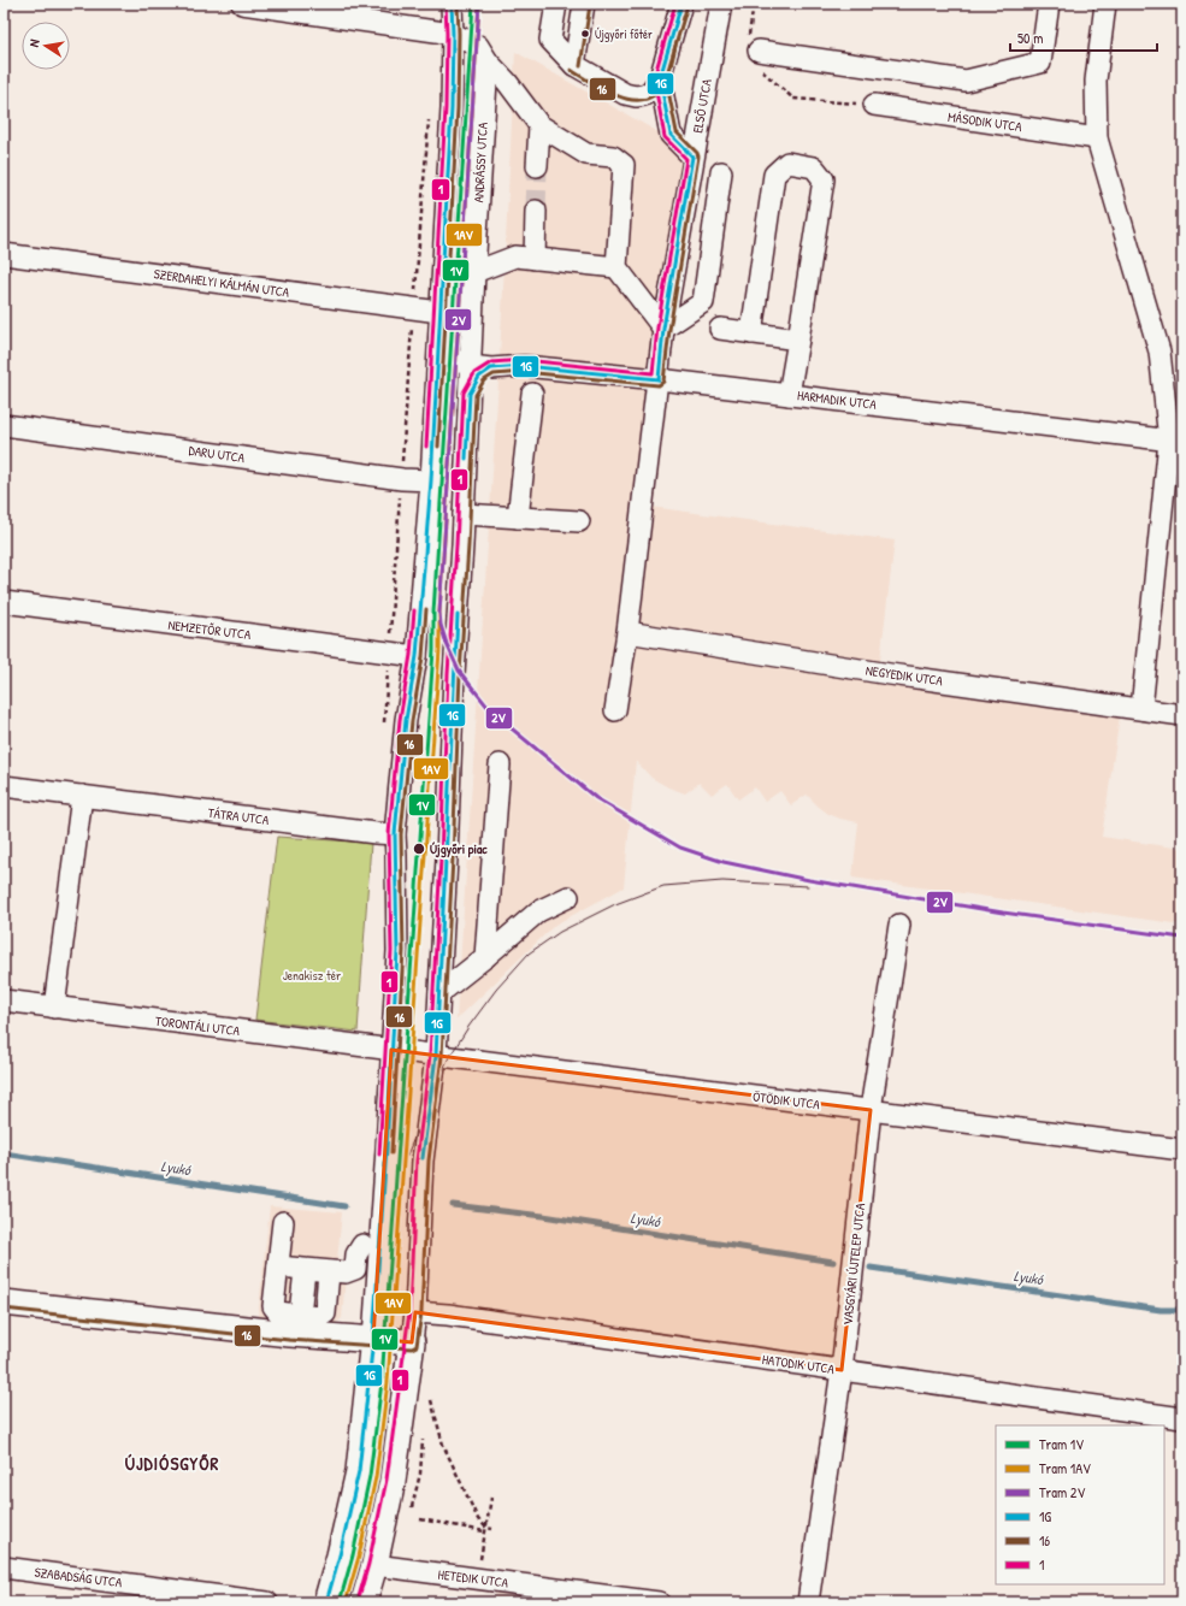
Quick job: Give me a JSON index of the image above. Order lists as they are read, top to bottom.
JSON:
{
  "streets": {
    "main road": ["ANDRÁSSY UTCA"],
    "street": [
      "ELSŐ UTCA",
      "MÁSODIK UTCA",
      "SZERDAHELYI KÁLMÁN UTCA",
      "HARMADIK UTCA",
      "DARU UTCA",
      "NEMZETŐR UTCA",
      "NEGYEDIK UTCA",
      "TÁTRA UTCA",
      "TORONTÁLI UTCA",
      "ÖTÖDIK UTCA",
      "VASGYÁRI ÚJTELEP UTCA",
      "HATODIK UTCA",
      "SZABADSÁG UTCA",
      "HETEDIK UTCA"
    ]
  },
  "crossings": [
    ["ELSŐ UTCA", "HARMADIK UTCA"],
    ["ELSŐ UTCA", "NEGYEDIK UTCA"],
    ["ANDRÁSSY UTCA", "HARMADIK UTCA"],
    ["ANDRÁSSY UTCA", "ÖTÖDIK UTCA"],
    ["ANDRÁSSY UTCA", "HATODIK UTCA"],
    ["ANDRÁSSY UTCA", "HETEDIK UTCA"],
    ["TORONTÁLI UTCA", "ÖTÖDIK UTCA"],
    ["ÖTÖDIK UTCA", "VASGYÁRI ÚJTELEP UTCA"],
    ["VASGYÁRI ÚJTELEP UTCA", "HATODIK UTCA"]
  ],
  "districts": ["ÚJDIÓSGYŐR"],
  "water": ["Lyukó"],
  "parks": ["Jenakisz tér"],
  "places": ["Újgyőri főtér", "Újgyőri piac"],
  "lines": [
    "tram line 1V",
    "tram line 1AV",
    "tram line 2V",
    "transit line 1G",
    "transit line 16",
    "transit line 1"
  ],
  "legend": [
    "Tram 1V",
    "Tram 1AV",
    "Tram 2V",
    "1G",
    "16",
    "1"
  ],
  "scale_bar": "50 m",
  "north": "left"
}
